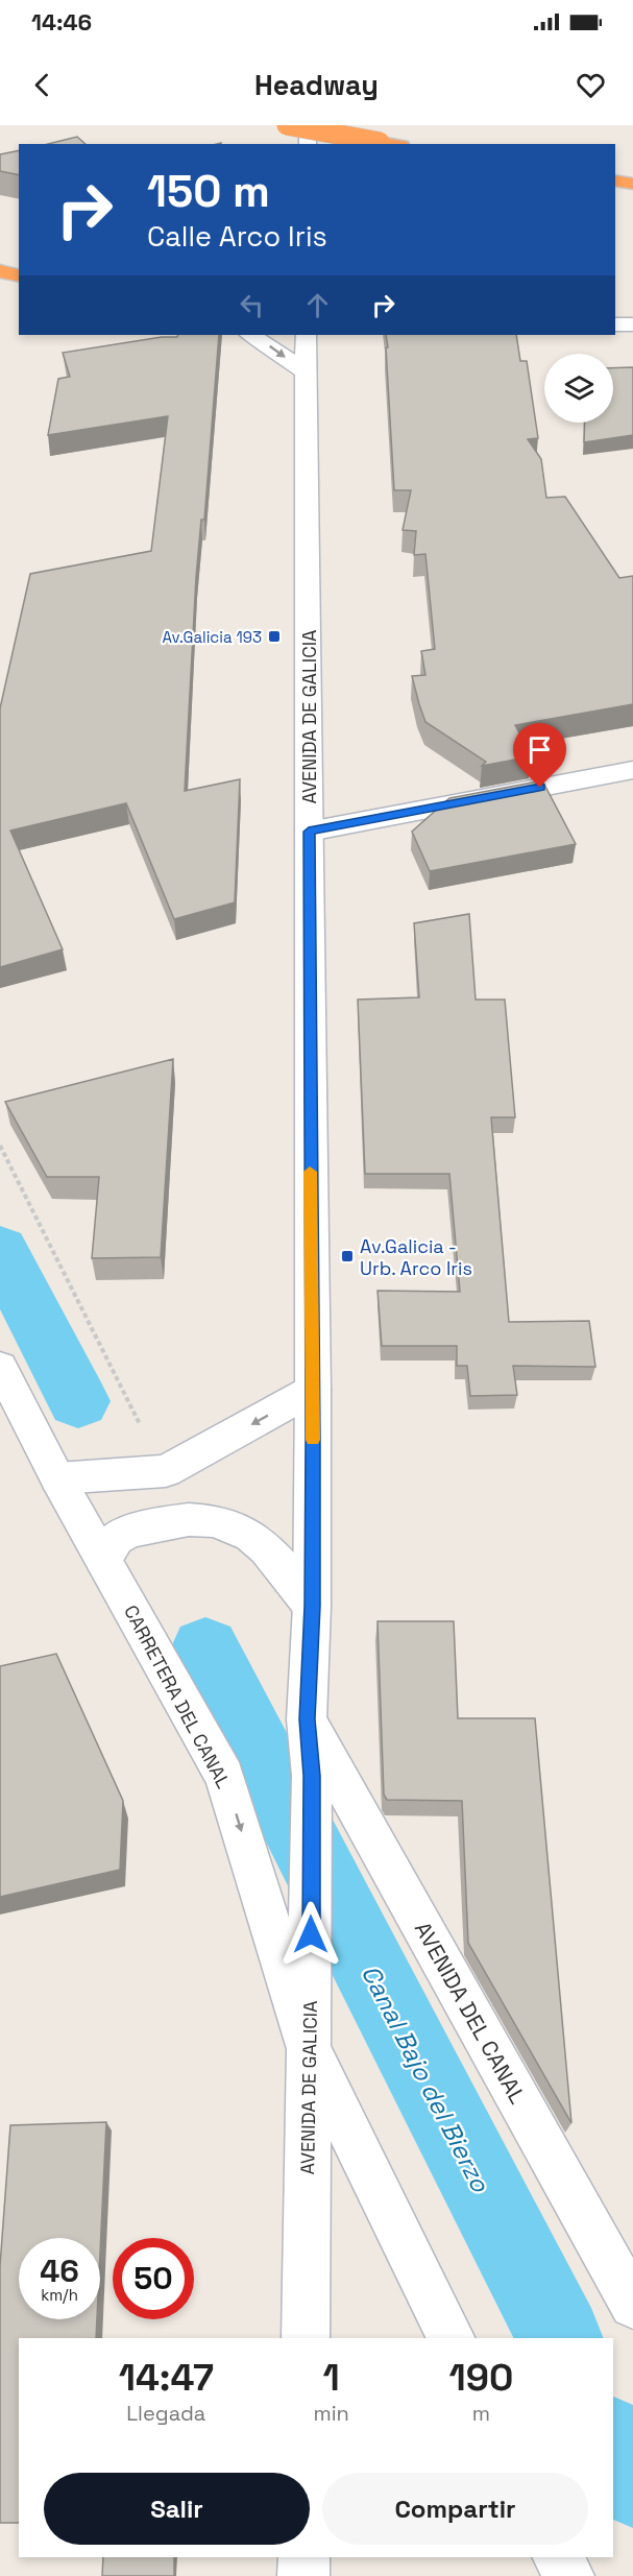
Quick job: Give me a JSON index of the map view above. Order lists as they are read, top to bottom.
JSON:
{
  "streets": {
    "main road": ["AVENIDA DE GALICIA", "CARRETERA DEL CANAL", "AVENIDA DEL CANAL"]
  },
  "crossings": [
    ["AVENIDA DE GALICIA", "CARRETERA DEL CANAL"],
    ["AVENIDA DE GALICIA", "AVENIDA DEL CANAL"]
  ],
  "one_way": ["CARRETERA DEL CANAL"],
  "water": ["Canal Bajo del Bierzo"],
  "places": {
    "transit": ["Av.Galicia 193", "Av.Galicia - Urb. Arco Iris"]
  },
  "page": {
    "status": "14:46",
    "header": "Headway",
    "turn": ["150 m", "Calle Arco Iris"],
    "speed": "46 km/h",
    "limit": "50",
    "eta": [
      "14:47",
      "Llegada",
      "1",
      "min",
      "190",
      "m"
    ],
    "buttons": ["Salir", "Compartir"]
  }
}
